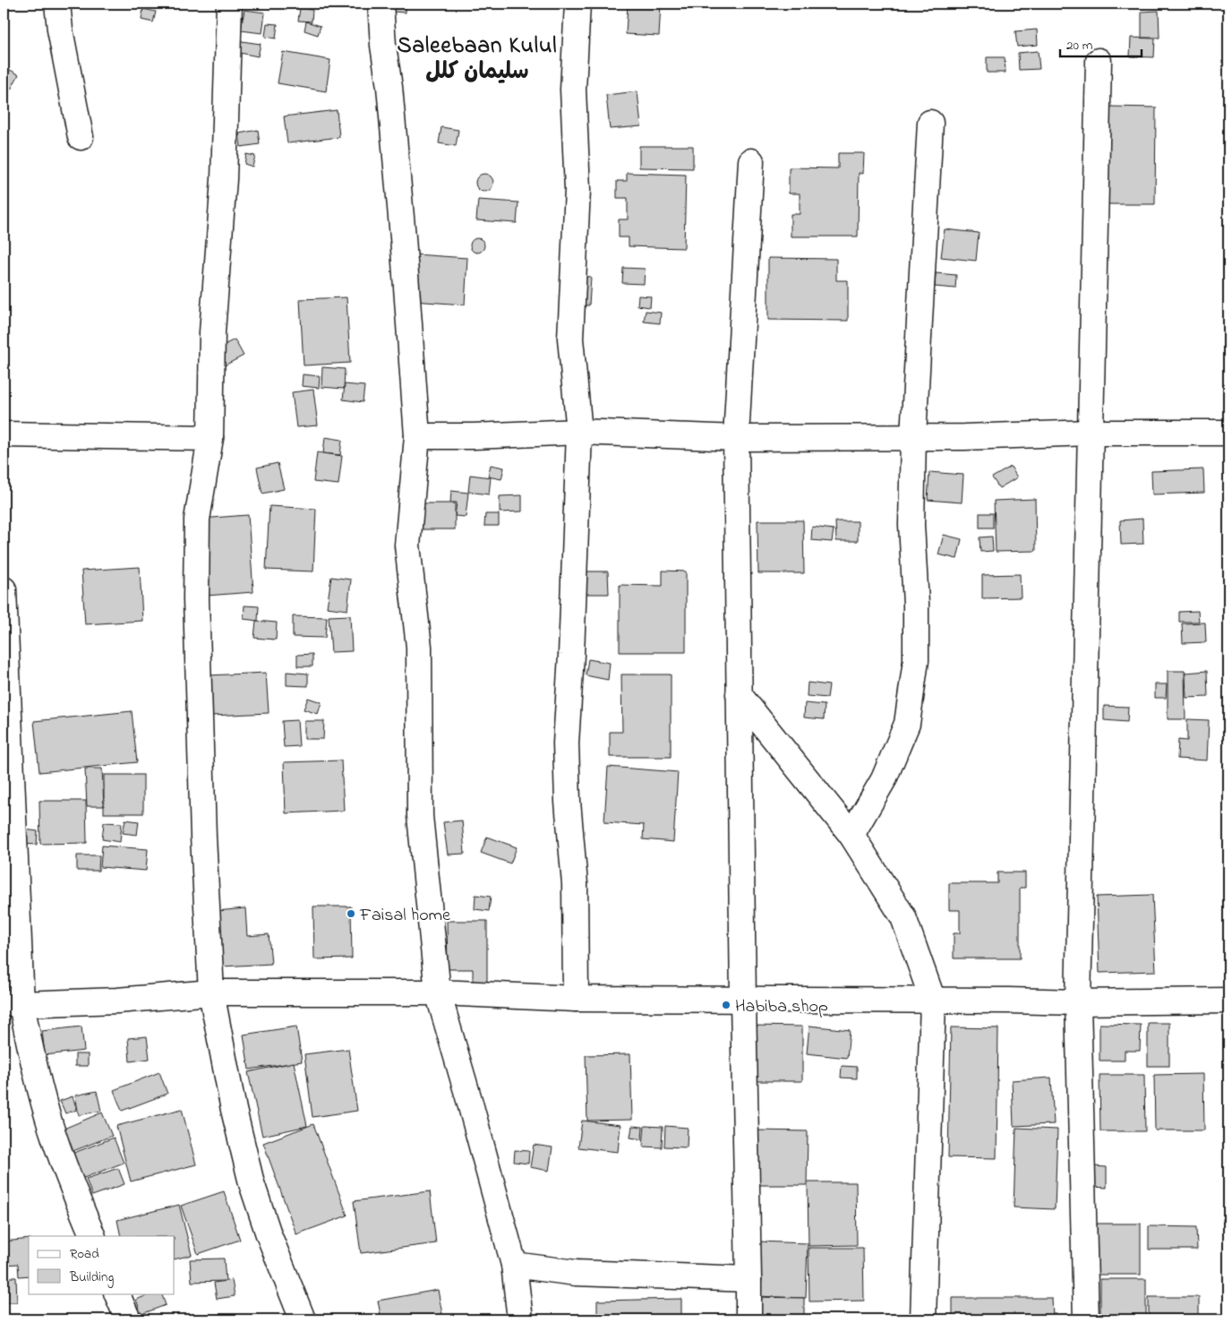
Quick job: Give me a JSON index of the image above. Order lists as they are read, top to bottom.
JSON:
{
  "districts": ["Saleebaan Kulul سليمان كلل"],
  "places": ["Faisal home", "Habiba shop"],
  "legend": ["Road", "Building"],
  "scale_bar": "20 m"
}
